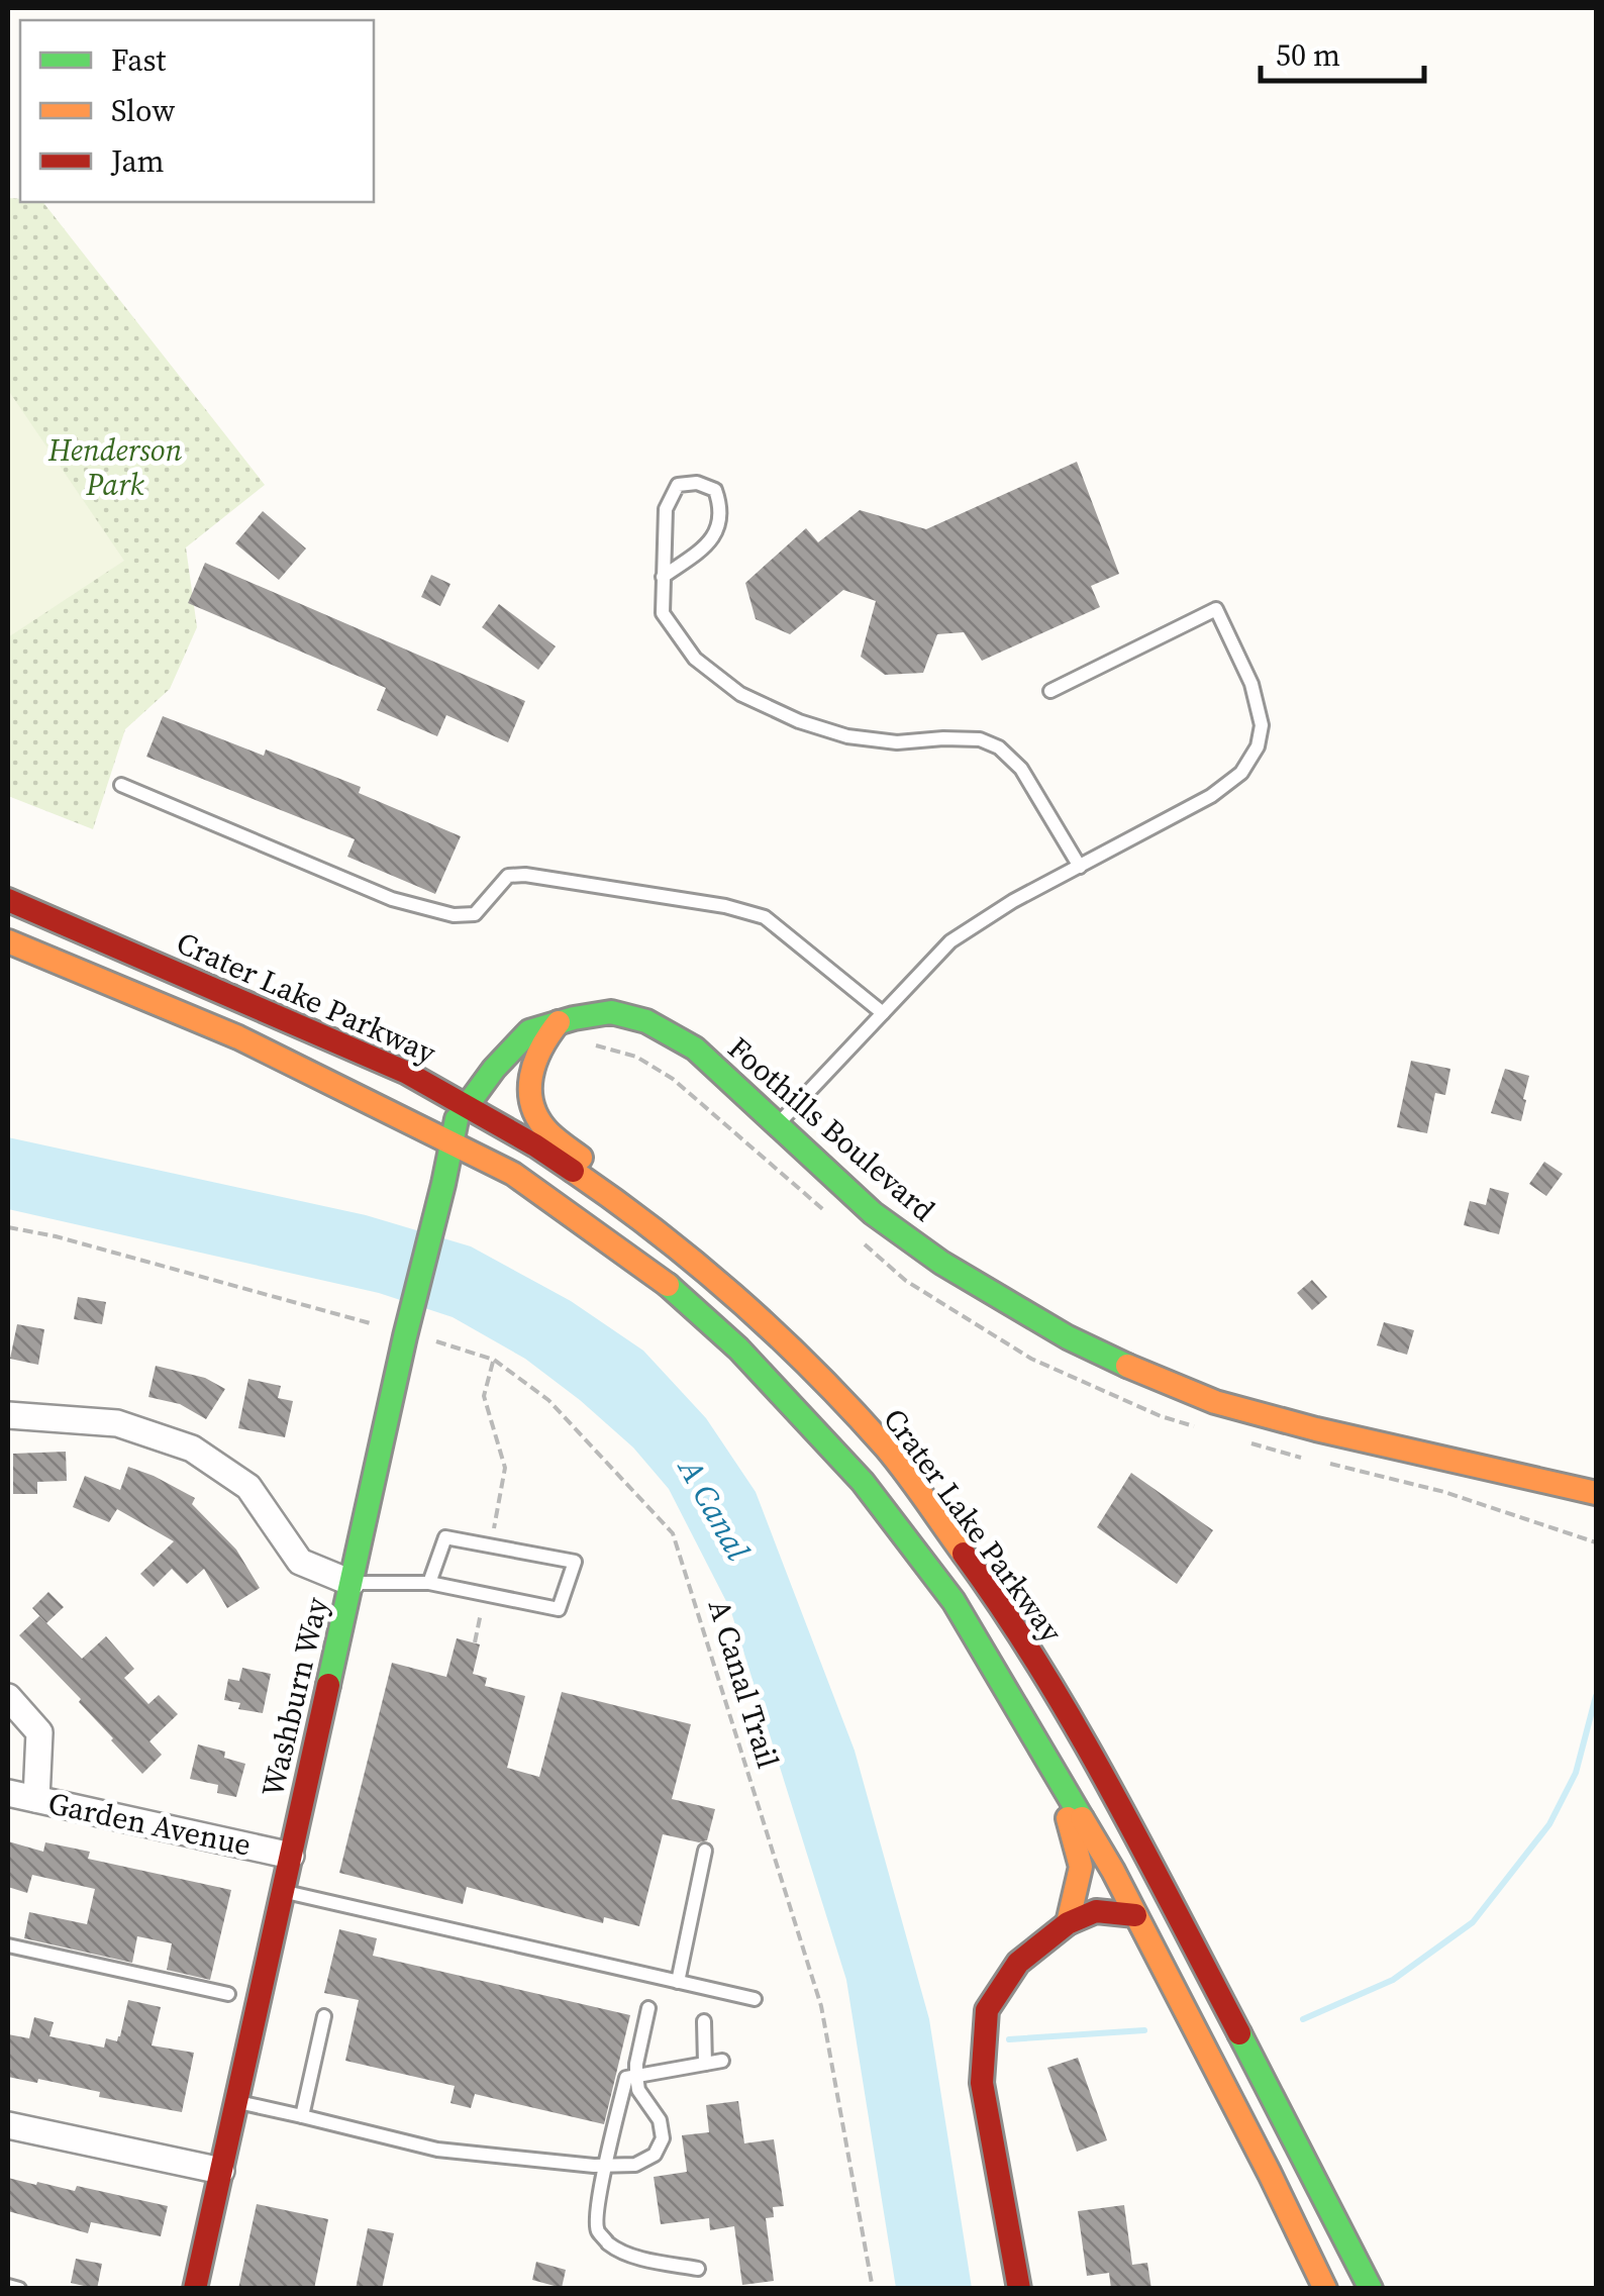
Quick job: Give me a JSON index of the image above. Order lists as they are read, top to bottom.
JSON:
{
  "streets": {
    "main road": ["Crater Lake Parkway", "Foothills Boulevard", "Washburn Way"],
    "street": ["Garden Avenue"],
    "path": ["A Canal Trail"]
  },
  "crossings": [
    ["Crater Lake Parkway", "Foothills Boulevard"],
    ["Crater Lake Parkway", "Washburn Way"],
    ["Foothills Boulevard", "Washburn Way"],
    ["A Canal Trail", "Washburn Way"],
    ["Washburn Way", "Garden Avenue"]
  ],
  "water": ["A Canal"],
  "parks": ["Henderson Park"],
  "legend": ["Fast", "Slow", "Jam"],
  "scale_bar": "50 m"
}
